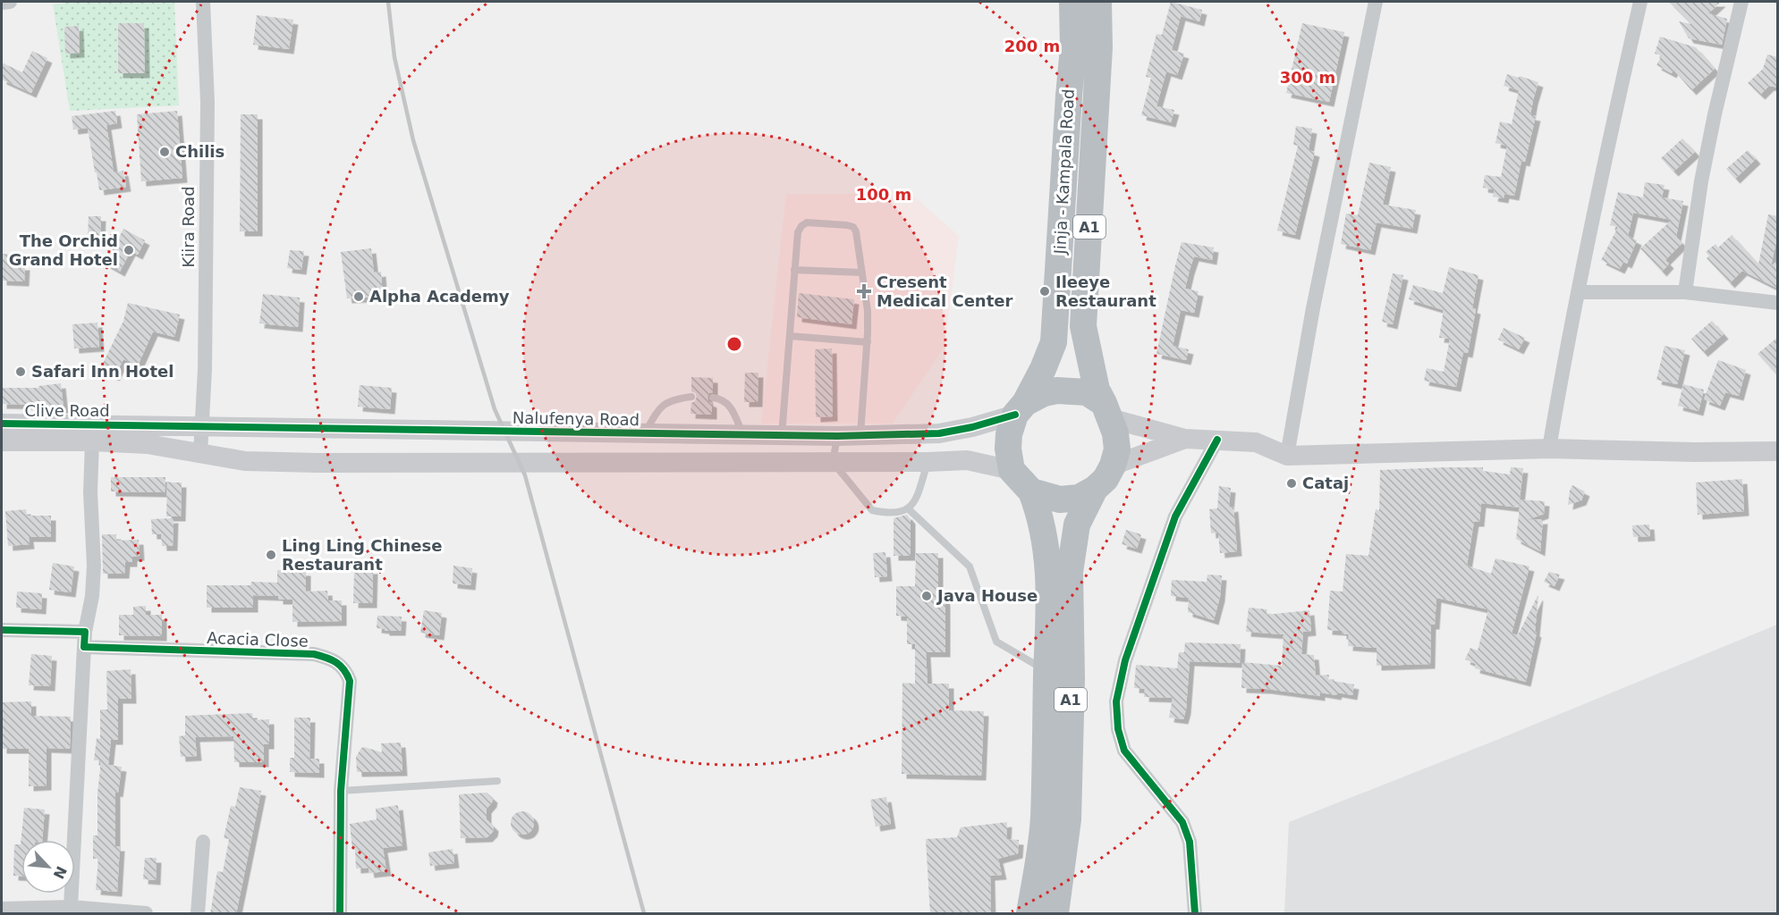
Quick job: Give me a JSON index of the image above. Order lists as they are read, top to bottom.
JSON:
{
  "streets": {
    "highway": ["Jinja - Kampala Road", "A1"],
    "street": [
      "Kiira Road",
      "Clive Road",
      "Nalufenya Road",
      "Acacia Close"
    ]
  },
  "crossings": [
    ["Jinja - Kampala Road", "A1"],
    ["Jinja - Kampala Road", "Nalufenya Road"],
    ["Kiira Road", "Clive Road"],
    ["Kiira Road", "Nalufenya Road"],
    ["A1", "Nalufenya Road"],
    ["Clive Road", "Nalufenya Road"]
  ],
  "places": {
    "other": [
      "Chilis",
      "The Orchid Grand Hotel",
      "Ileeye Restaurant",
      "Alpha Academy",
      "Safari Inn Hotel",
      "Cataj",
      "Ling Ling Chinese Restaurant",
      "Java House"
    ],
    "health": ["Cresent Medical Center"]
  },
  "north": "bottom right",
  "rings": ["200 m", "300 m", "100 m"]
}
